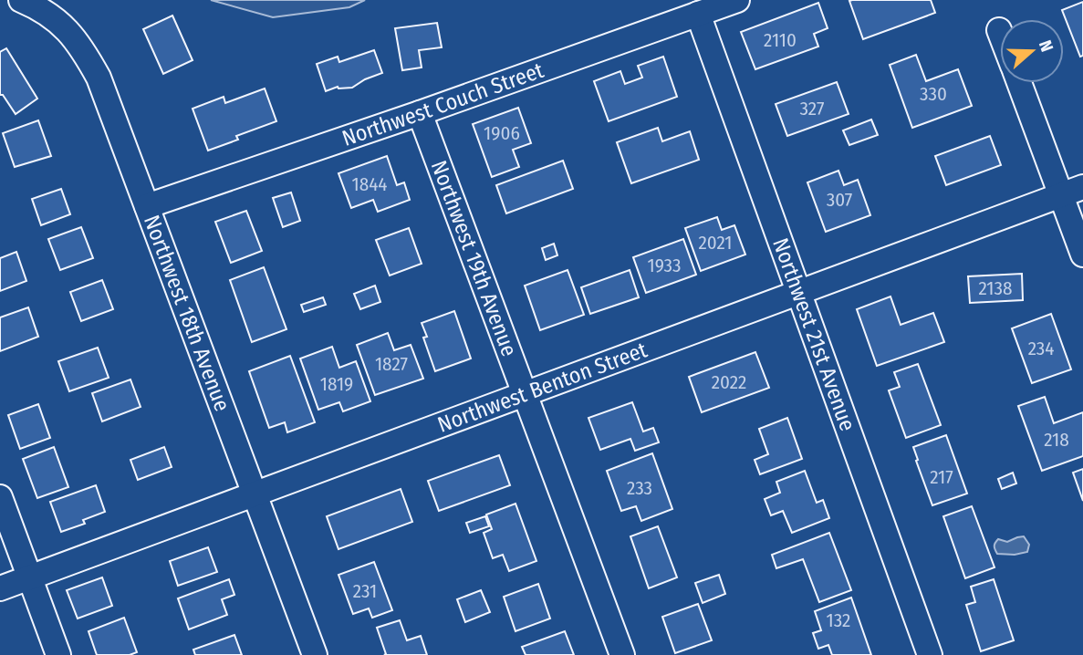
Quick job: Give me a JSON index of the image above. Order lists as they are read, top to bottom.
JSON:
{
  "streets": {
    "street": [
      "Northwest Couch Street",
      "Northwest 19th Avenue",
      "Northwest 18th Avenue",
      "Northwest 21st Avenue",
      "Northwest Benton Street"
    ]
  },
  "crossings": [
    ["Northwest Couch Street", "Northwest 19th Avenue"],
    ["Northwest Couch Street", "Northwest 18th Avenue"],
    ["Northwest Couch Street", "Northwest 21st Avenue"],
    ["Northwest 19th Avenue", "Northwest Benton Street"],
    ["Northwest 18th Avenue", "Northwest Benton Street"],
    ["Northwest 21st Avenue", "Northwest Benton Street"]
  ],
  "house_numbers": [
    "2110",
    "330",
    "327",
    "1906",
    "1844",
    "307",
    "2021",
    "1933",
    "2138",
    "234",
    "1827",
    "2022",
    "1819",
    "218",
    "217",
    "233",
    "231",
    "132"
  ],
  "north": "right"
}
